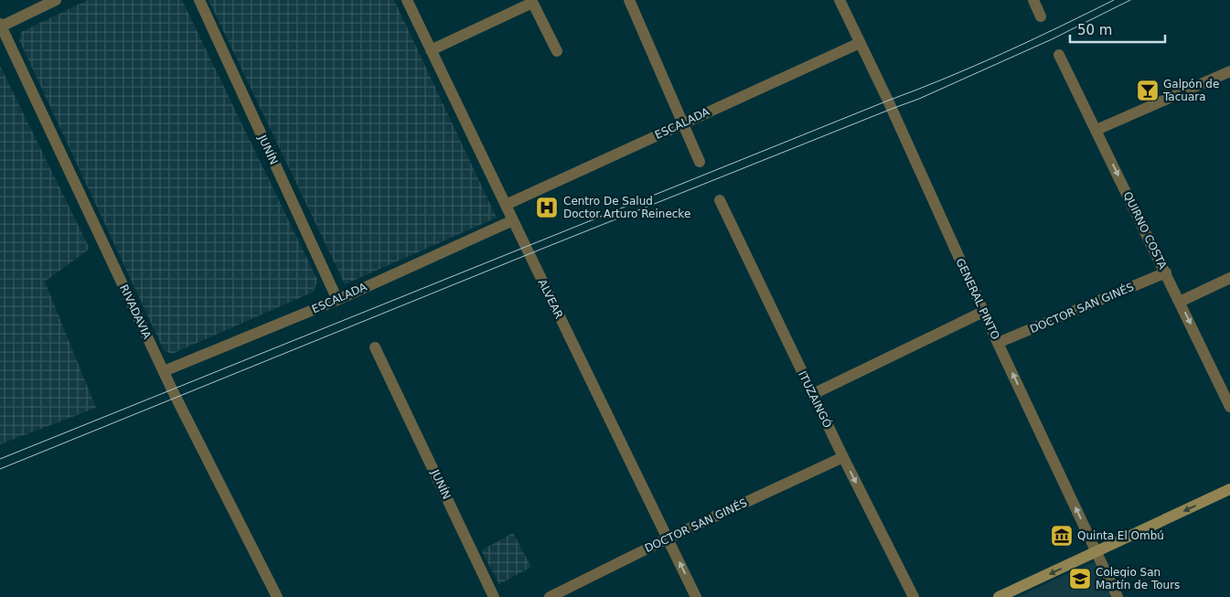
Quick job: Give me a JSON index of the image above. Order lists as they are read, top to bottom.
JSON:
{
  "streets": {
    "street": [
      "ESCALADA",
      "JUNÍN",
      "QUIRNO COSTA",
      "ALVEAR",
      "GENERAL PINTO",
      "DOCTOR SAN GINÉS",
      "RIVADAVIA",
      "ITUZAINGÓ"
    ]
  },
  "crossings": [
    ["ESCALADA", "JUNÍN"],
    ["ESCALADA", "ALVEAR"],
    ["ESCALADA", "GENERAL PINTO"],
    ["ESCALADA", "RIVADAVIA"],
    ["QUIRNO COSTA", "DOCTOR SAN GINÉS"],
    ["ALVEAR", "DOCTOR SAN GINÉS"],
    ["GENERAL PINTO", "DOCTOR SAN GINÉS"],
    ["DOCTOR SAN GINÉS", "ITUZAINGÓ"]
  ],
  "one_way": ["QUIRNO COSTA", "GENERAL PINTO", "ITUZAINGÓ"],
  "places": {
    "bar": ["Galpón de Tacuara"],
    "hospital": ["Centro De Salud Doctor Arturo Reinecke"],
    "museum": ["Quinta El Ombú"],
    "school or university": ["Colegio San Martín de Tours"]
  },
  "scale_bar": "50 m"
}
